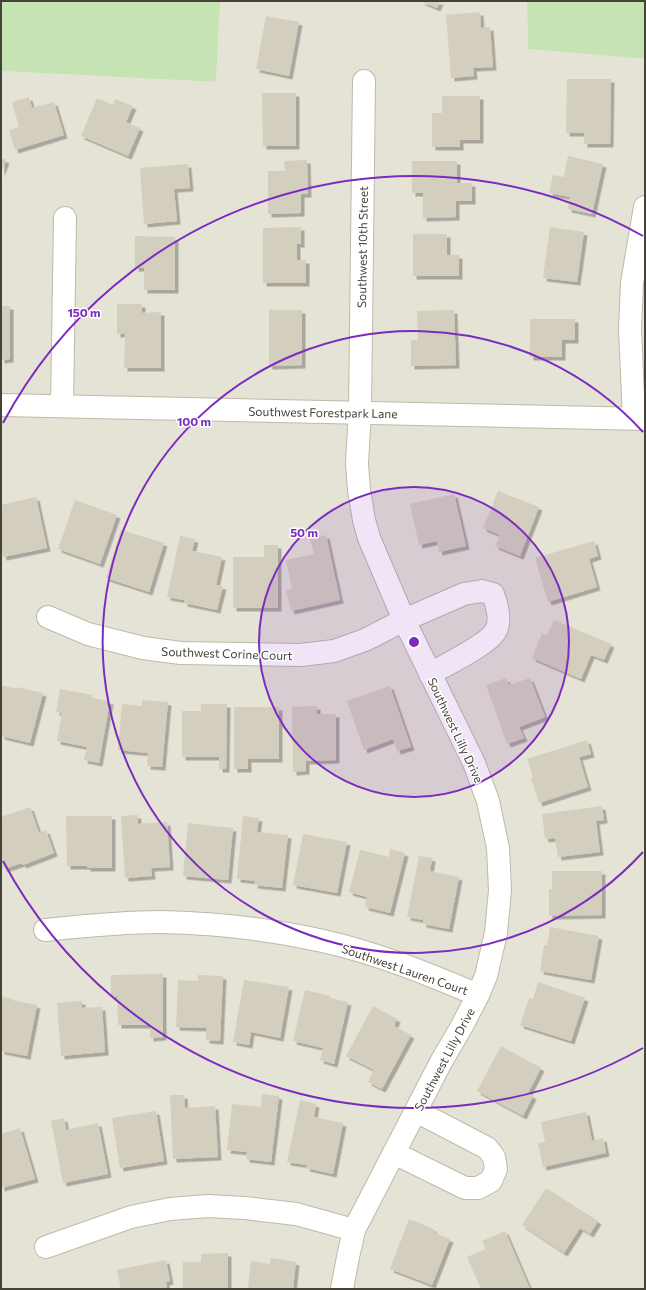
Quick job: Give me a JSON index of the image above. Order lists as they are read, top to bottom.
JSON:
{
  "streets": {
    "street": [
      "Southwest 10th Street",
      "Southwest Forestpark Lane",
      "Southwest Corine Court",
      "Southwest Lilly Drive",
      "Southwest Lauren Court"
    ]
  },
  "crossings": [
    ["Southwest 10th Street", "Southwest Forestpark Lane"],
    ["Southwest 10th Street", "Southwest Lilly Drive"],
    ["Southwest Forestpark Lane", "Southwest Lilly Drive"],
    ["Southwest Corine Court", "Southwest Lilly Drive"],
    ["Southwest Lilly Drive", "Southwest Lauren Court"]
  ],
  "rings": ["150 m", "100 m", "50 m"]
}
